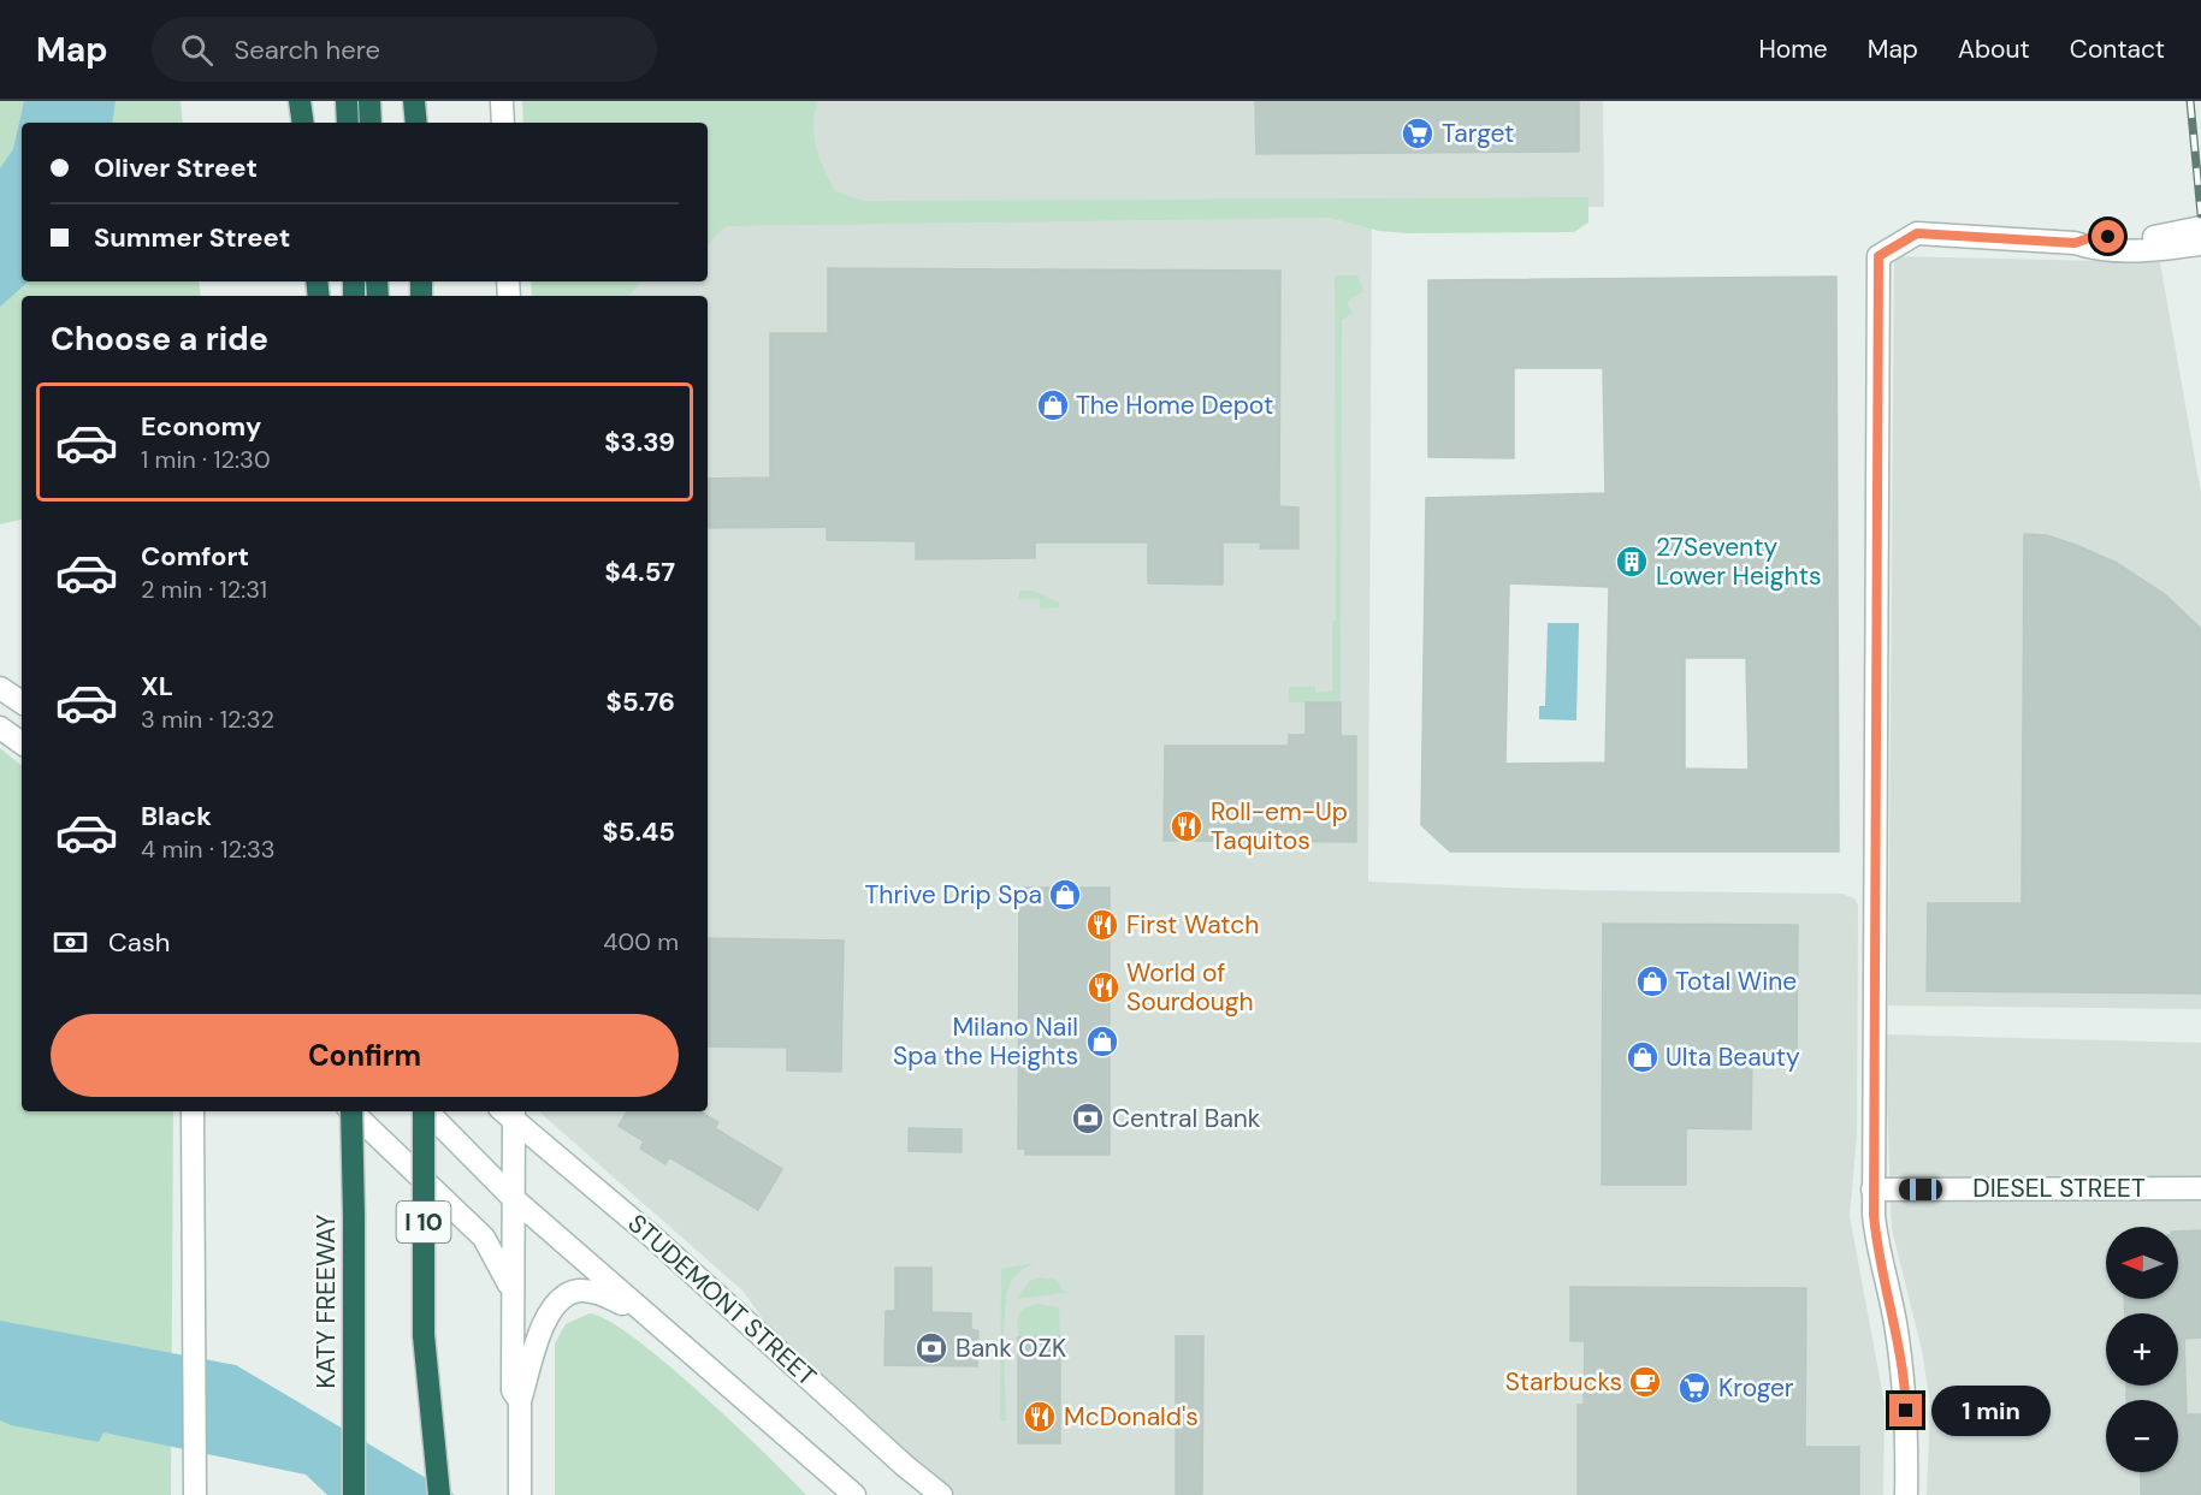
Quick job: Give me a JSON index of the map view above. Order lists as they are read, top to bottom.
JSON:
{
  "streets": {
    "highway": ["I 10", "KATY FREEWAY"],
    "main road": ["DIESEL STREET", "STUDEMONT STREET"]
  },
  "places": {
    "supermarket": ["Target", "Kroger"],
    "shop": [
      "The Home Depot",
      "Thrive Drip Spa",
      "Total Wine",
      "Milano Nail Spa the Heights",
      "Ulta Beauty"
    ],
    "building": ["27Seventy Lower Heights"],
    "restaurant": [
      "Roll-em-Up Taquitos",
      "First Watch",
      "World of Sourdough",
      "McDonald's"
    ],
    "bank": ["Central Bank", "Bank OZK"],
    "cafe": ["Starbucks"]
  },
  "north": "left",
  "page": {
    "header": "Map",
    "search": "Search here",
    "nav": [
      "Home",
      "Map",
      "About",
      "Contact"
    ],
    "banner": ["Oliver Street", "Summer Street"],
    "heading": "Choose a ride",
    "list": [
      {
        "name": "Economy",
        "note": "1 min · 12:30",
        "value": "$3.39"
      },
      {
        "name": "Comfort",
        "note": "2 min · 12:31",
        "value": "$4.57"
      },
      {
        "name": "XL",
        "note": "3 min · 12:32",
        "value": "$5.76"
      },
      {
        "name": "Black",
        "note": "4 min · 12:33",
        "value": "$5.45"
      }
    ],
    "pay": ["Cash", "400 m"],
    "buttons": "Confirm",
    "map_buttons": ["+", "−"],
    "bubble": "1 min"
  }
}
